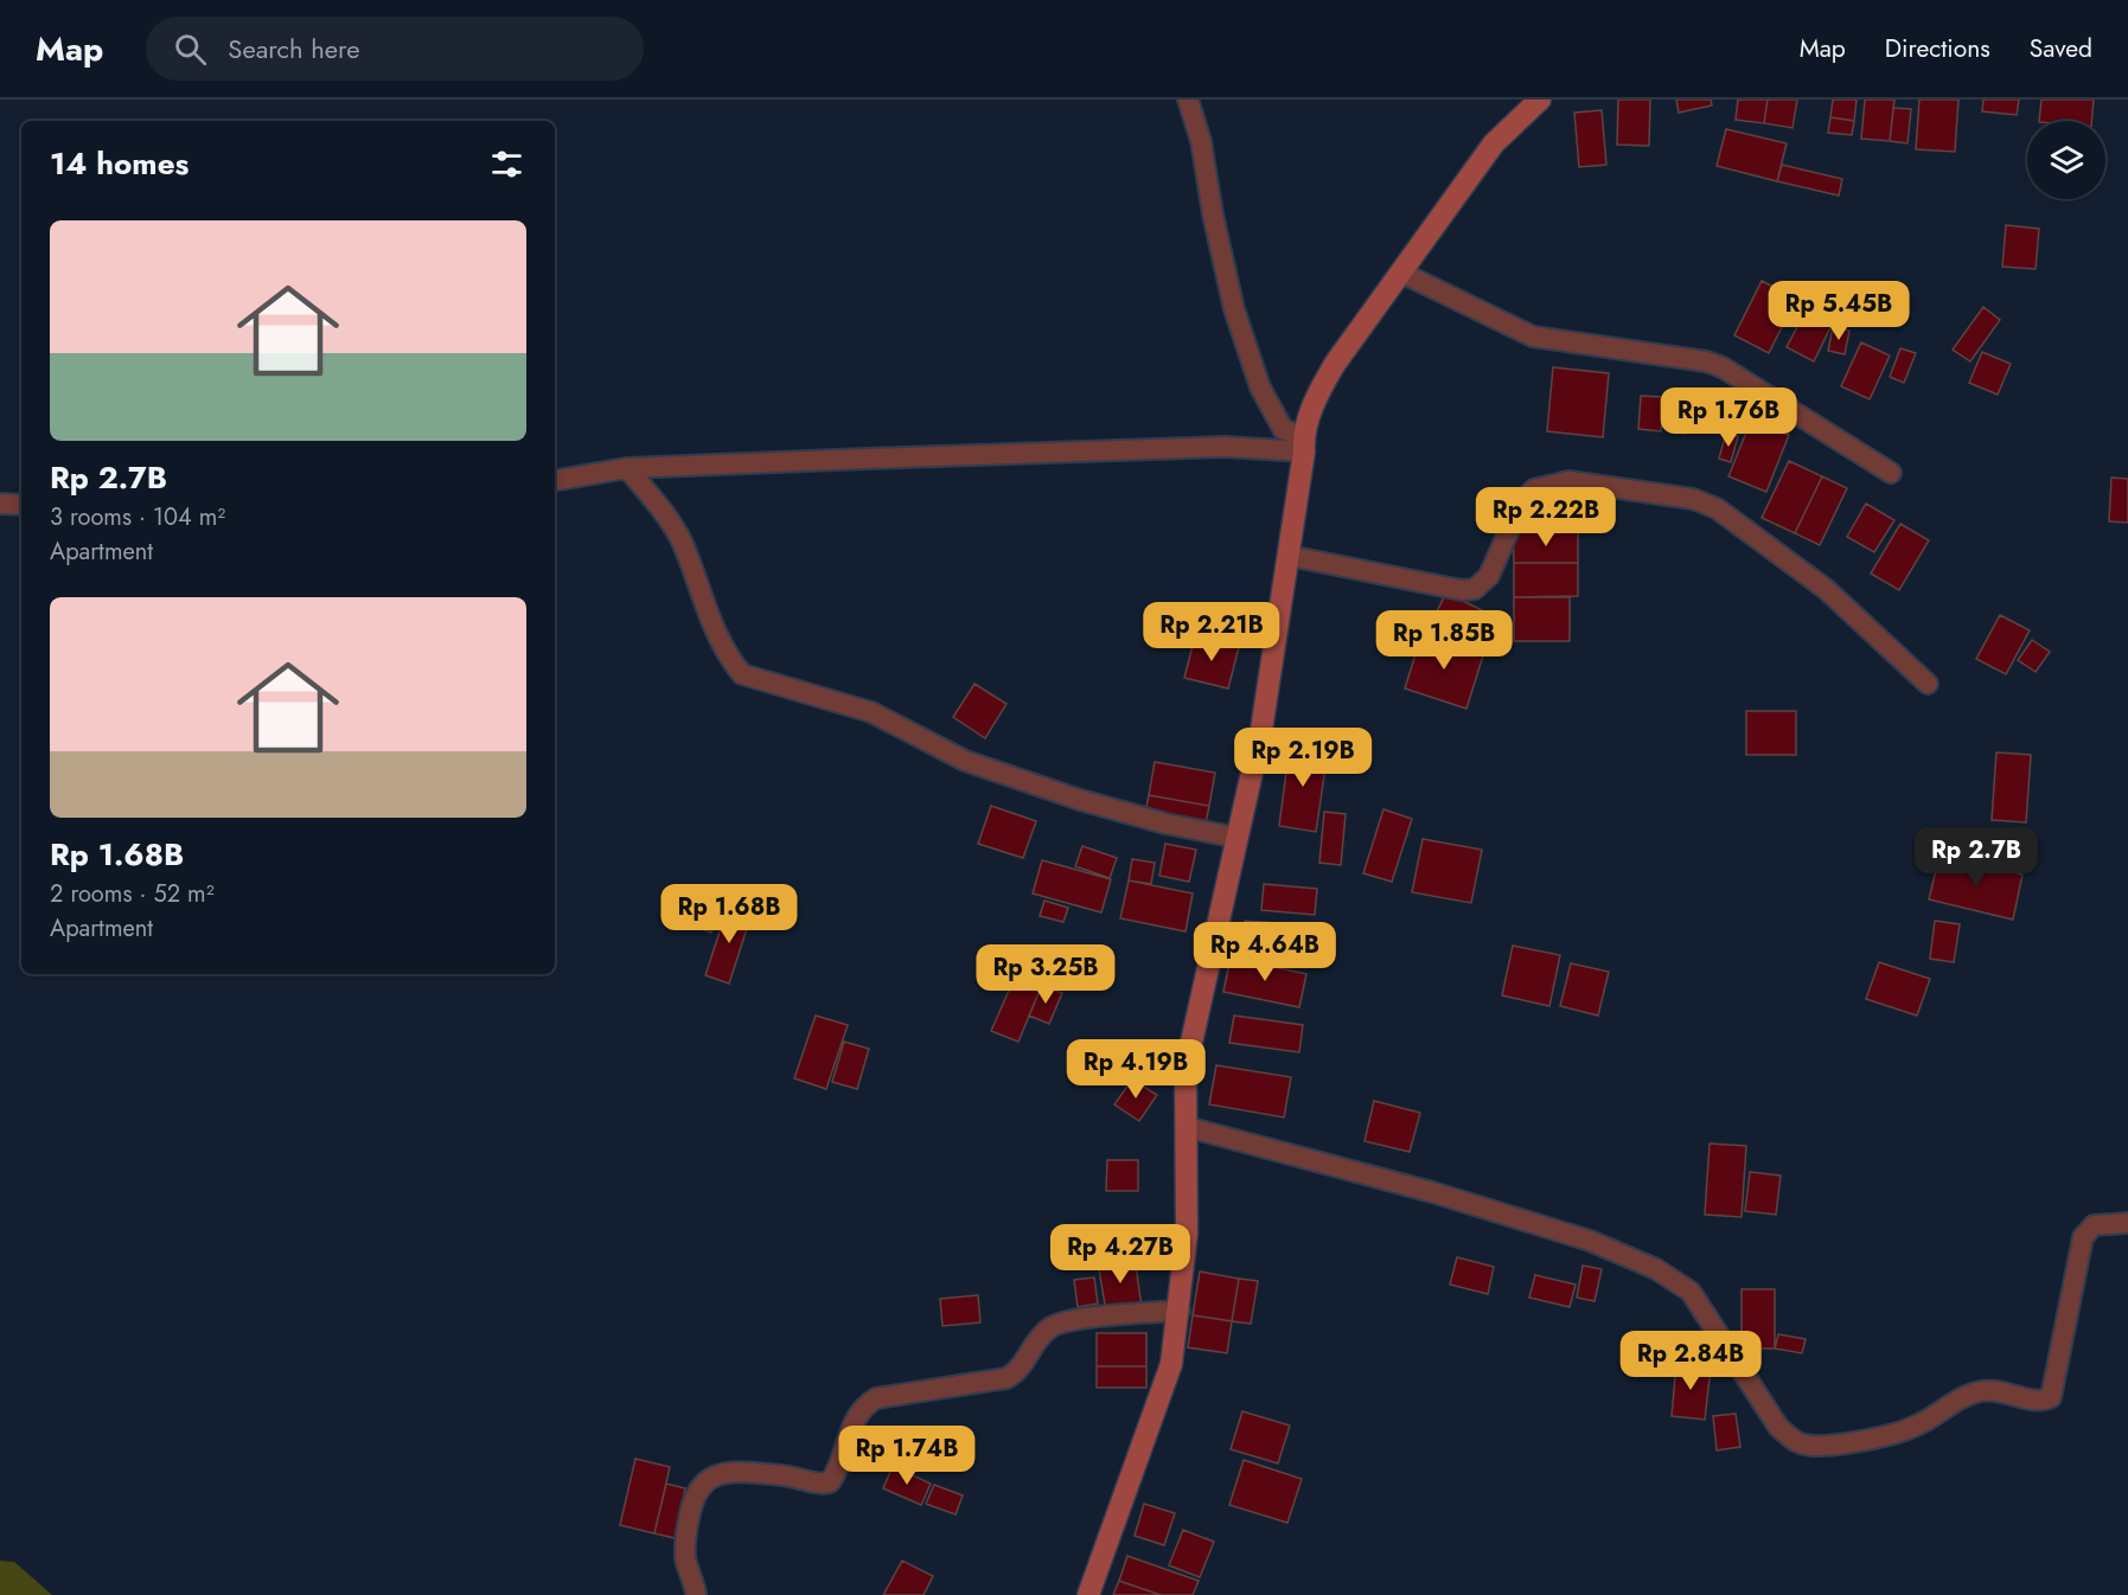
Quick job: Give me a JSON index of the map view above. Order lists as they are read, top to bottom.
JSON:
{
  "page": {
    "header": "Map",
    "search": "Search here",
    "nav": ["Map", "Directions", "Saved"],
    "heading": "14 homes",
    "list": [
      {
        "name": "Rp 2.7B",
        "note": "3 rooms · 104 m² · Apartment"
      },
      {
        "name": "Rp 1.68B",
        "note": "2 rooms · 52 m² · Apartment"
      }
    ],
    "price": [
      "Rp 5.45B",
      "Rp 1.76B",
      "Rp 2.22B",
      "Rp 2.21B",
      "Rp 1.85B",
      "Rp 2.19B",
      "Rp 2.7B",
      "Rp 1.68B",
      "Rp 4.64B",
      "Rp 3.25B",
      "Rp 4.19B",
      "Rp 4.27B",
      "Rp 2.84B",
      "Rp 1.74B"
    ]
  }
}
